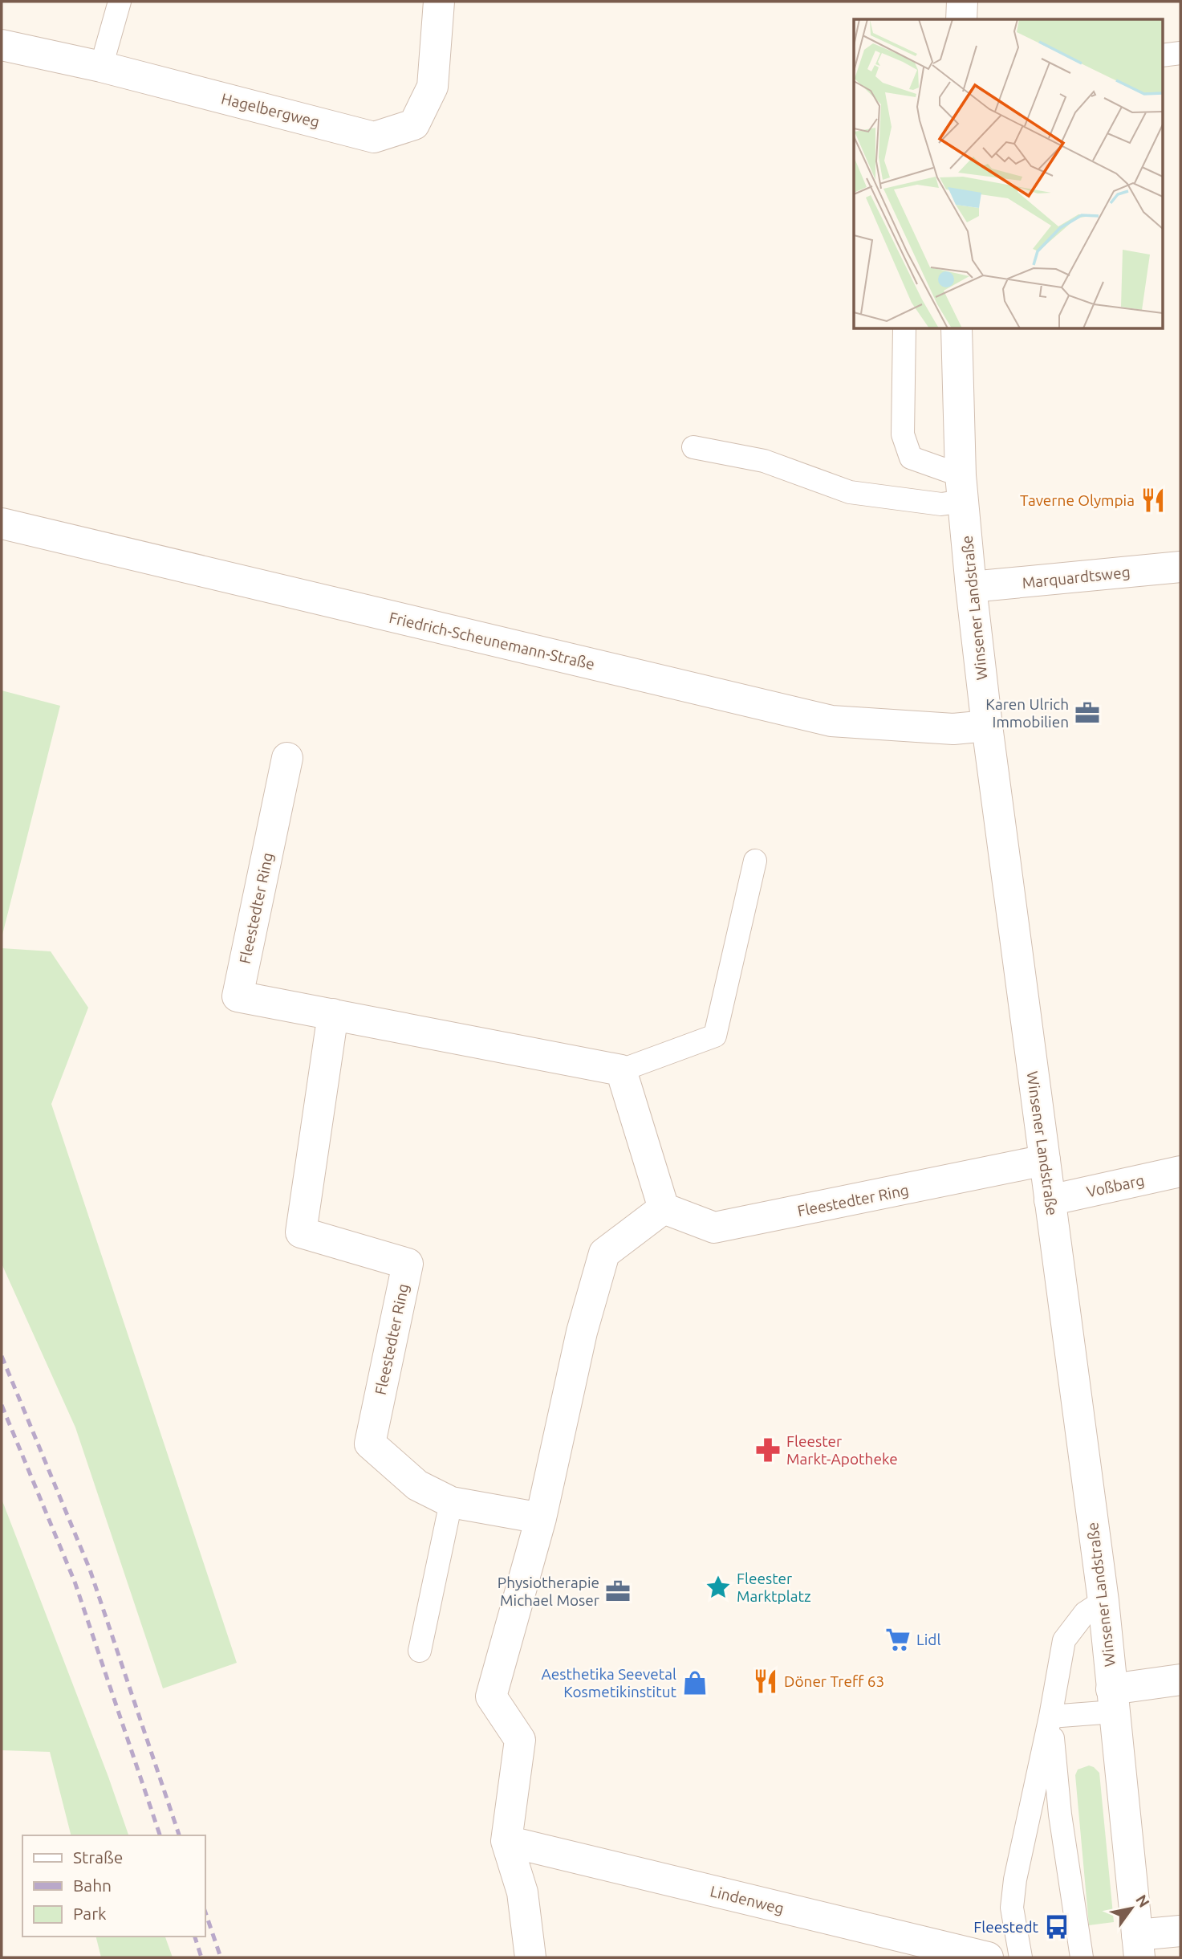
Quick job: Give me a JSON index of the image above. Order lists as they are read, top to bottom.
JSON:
{
  "streets": {
    "street": [
      "Hagelbergweg",
      "Marquardtsweg",
      "Winsener Landstraße",
      "Friedrich-Scheunemann-Straße",
      "Fleestedter Ring",
      "Voßbarg",
      "Lindenweg"
    ]
  },
  "crossings": [
    ["Marquardtsweg", "Winsener Landstraße"],
    ["Winsener Landstraße", "Friedrich-Scheunemann-Straße"],
    ["Winsener Landstraße", "Fleestedter Ring"],
    ["Winsener Landstraße", "Voßbarg"]
  ],
  "places": {
    "restaurant": ["Taverne Olympia", "Döner Treff 63"],
    "office": ["Karen Ulrich Immobilien", "Physiotherapie Michael Moser"],
    "pharmacy": ["Fleester Markt-Apotheke"],
    "place": ["Fleester Marktplatz"],
    "supermarket": ["Lidl"],
    "shop": ["Aesthetika Seevetal Kosmetikinstitut"],
    "bus stop": ["Fleestedt"]
  },
  "legend": ["Straße", "Bahn", "Park"],
  "north": "top right"
}
